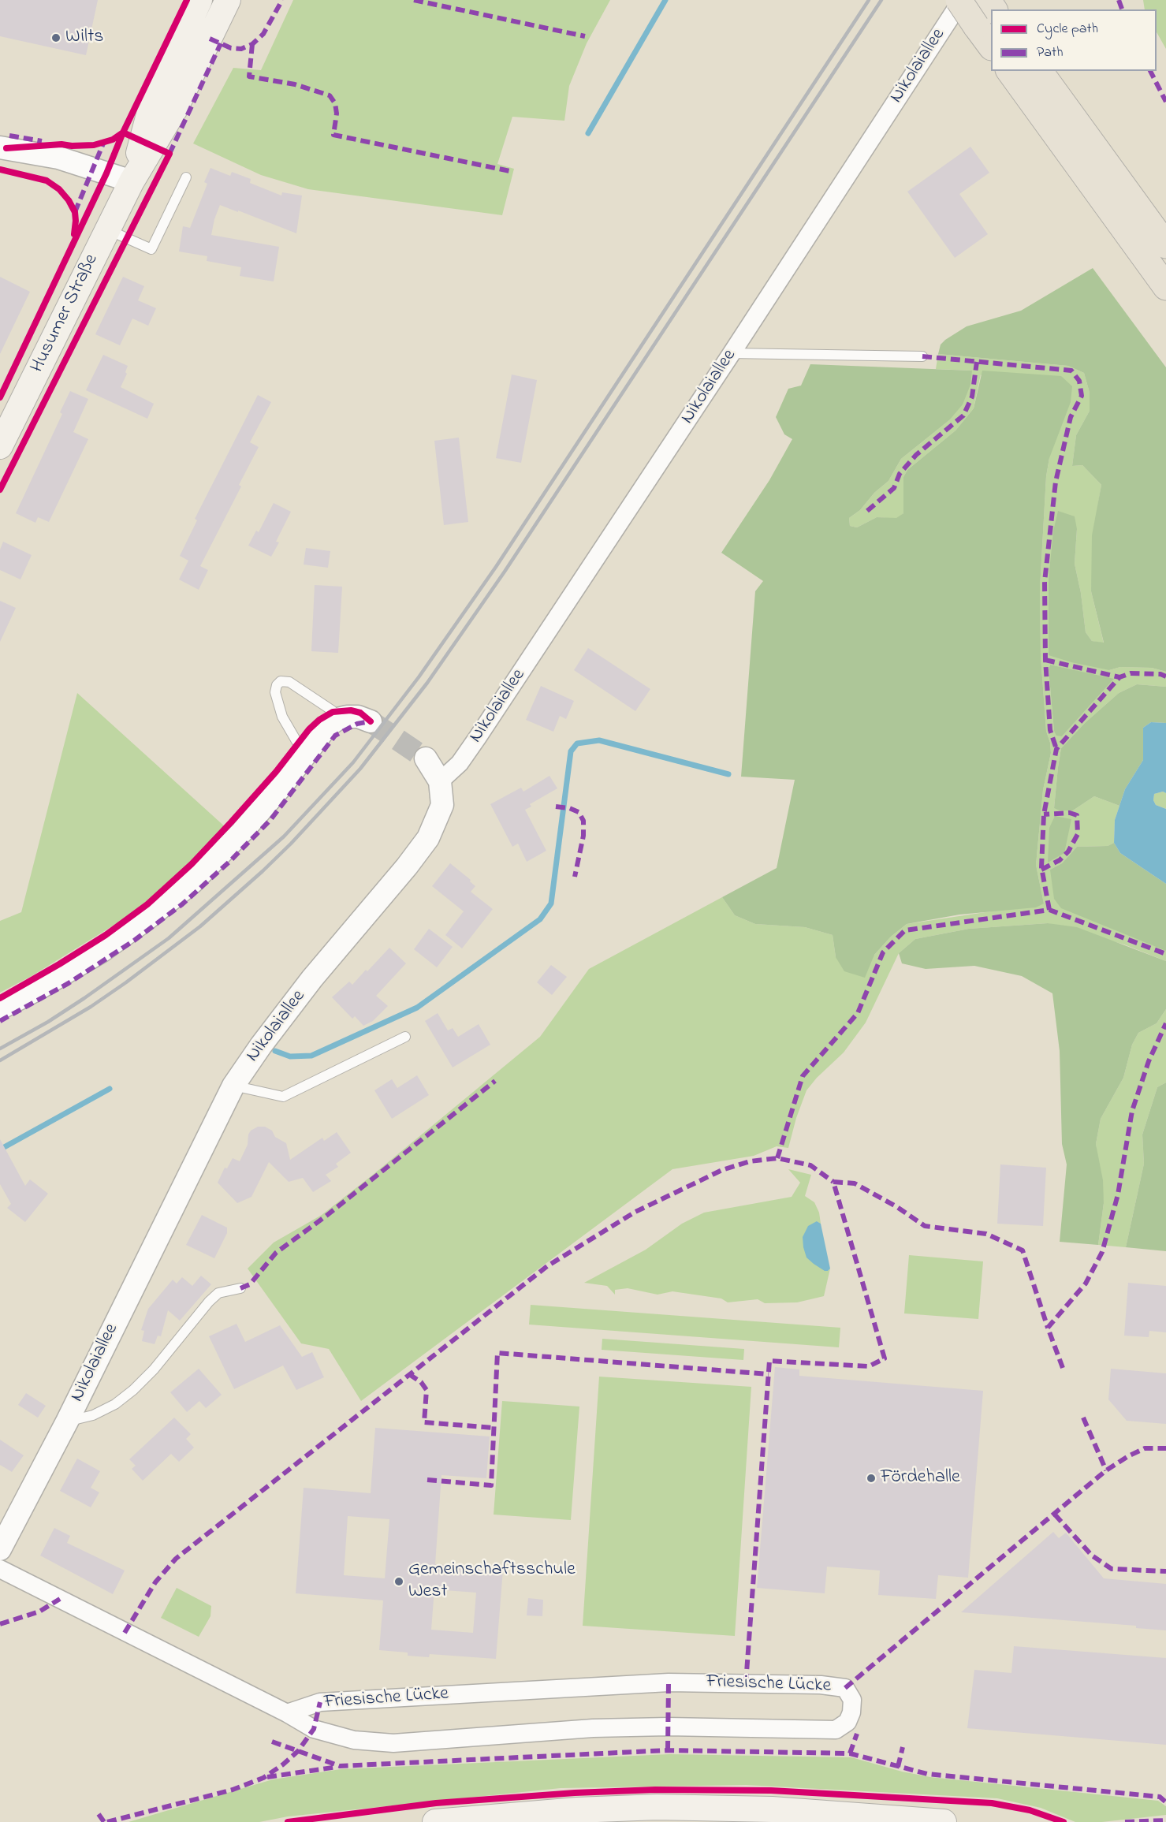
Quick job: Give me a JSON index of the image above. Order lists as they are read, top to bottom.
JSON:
{
  "streets": {
    "main road": ["Husumer Straße"],
    "street": ["Nikolaiallee", "Friesische Lücke"]
  },
  "places": ["Wilts", "Fördehalle", "Gemeinschaftsschule West"],
  "legend": ["Cycle path", "Path"]
}
